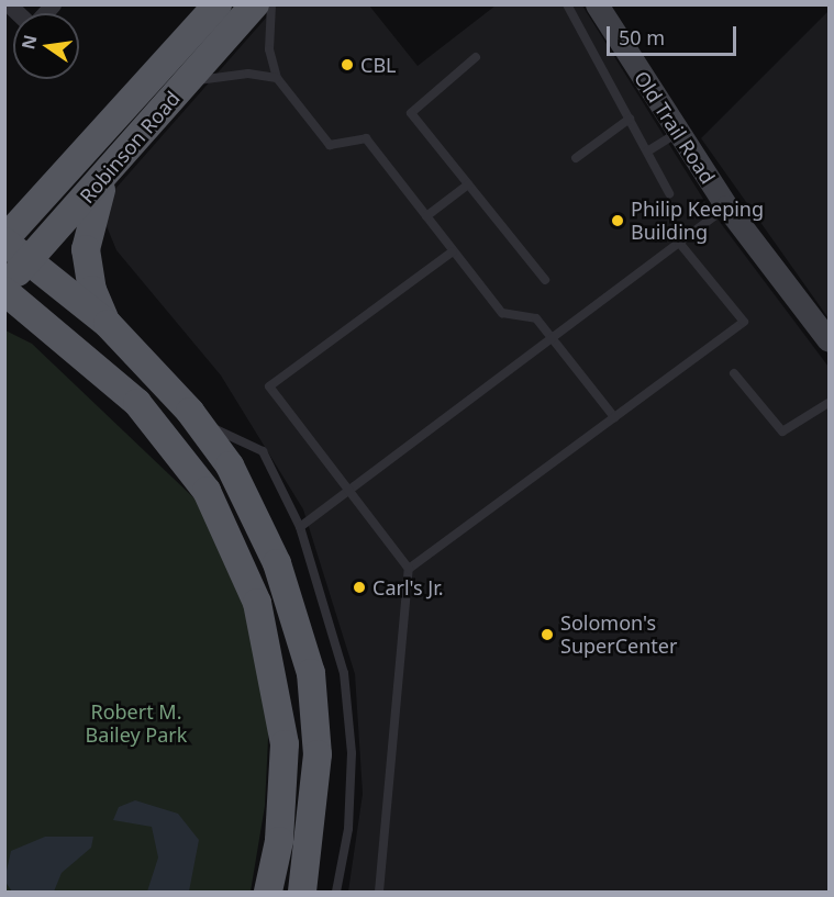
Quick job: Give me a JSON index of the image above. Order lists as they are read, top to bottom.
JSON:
{
  "streets": {
    "highway": ["Robinson Road"],
    "main road": ["Old Trail Road"]
  },
  "parks": ["Robert M. Bailey Park"],
  "places": [
    "CBL",
    "Philip Keeping Building",
    "Carl's Jr.",
    "Solomon's SuperCenter"
  ],
  "scale_bar": "50 m",
  "north": "left"
}
